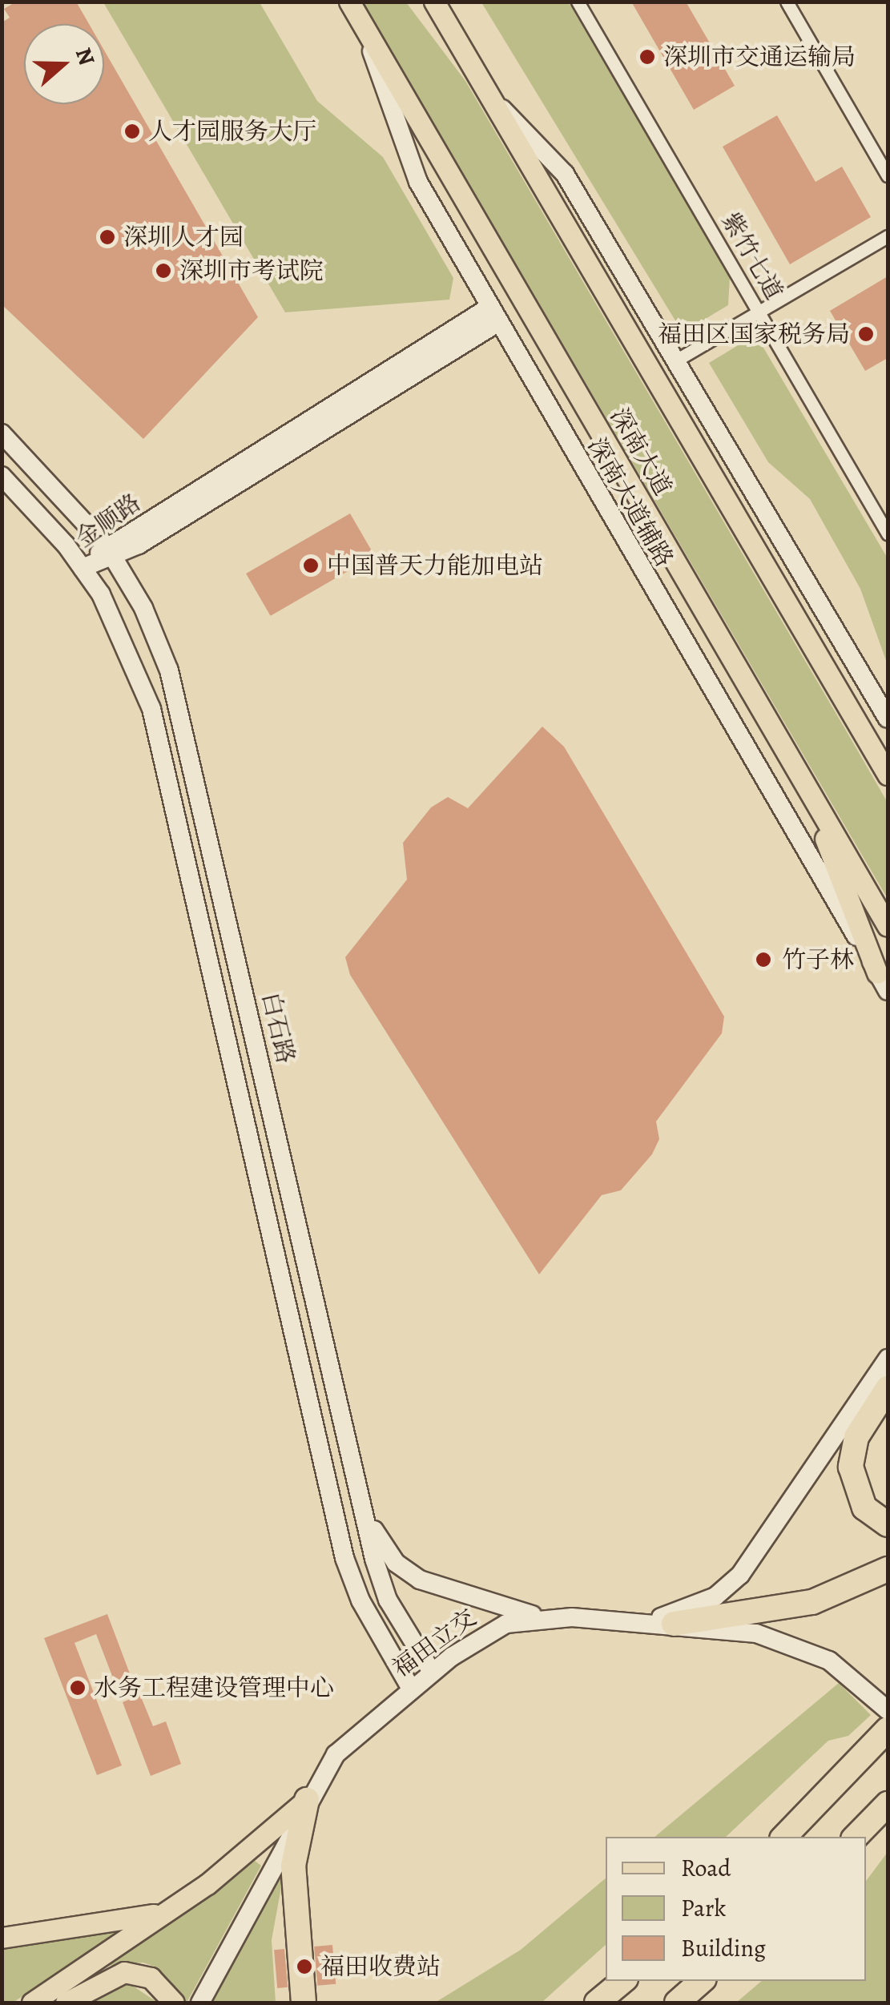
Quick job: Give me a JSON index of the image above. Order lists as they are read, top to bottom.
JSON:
{
  "streets": {
    "main road": [
      "深南大道",
      "深南大道辅路",
      "金顺路",
      "白石路",
      "福田立交"
    ],
    "street": ["紫竹七道"]
  },
  "crossings": [
    ["深南大道", "深南大道辅路"],
    ["深南大道辅路", "金顺路"],
    ["金顺路", "白石路"],
    ["白石路", "福田立交"]
  ],
  "places": [
    "深圳市交通运输局",
    "人才园服务大厅",
    "深圳人才园",
    "深圳市考试院",
    "福田区国家税务局",
    "中国普天力能加电站",
    "竹子林",
    "水务工程建设管理中心",
    "福田收费站"
  ],
  "legend": ["Road", "Park", "Building"],
  "north": "right"
}
